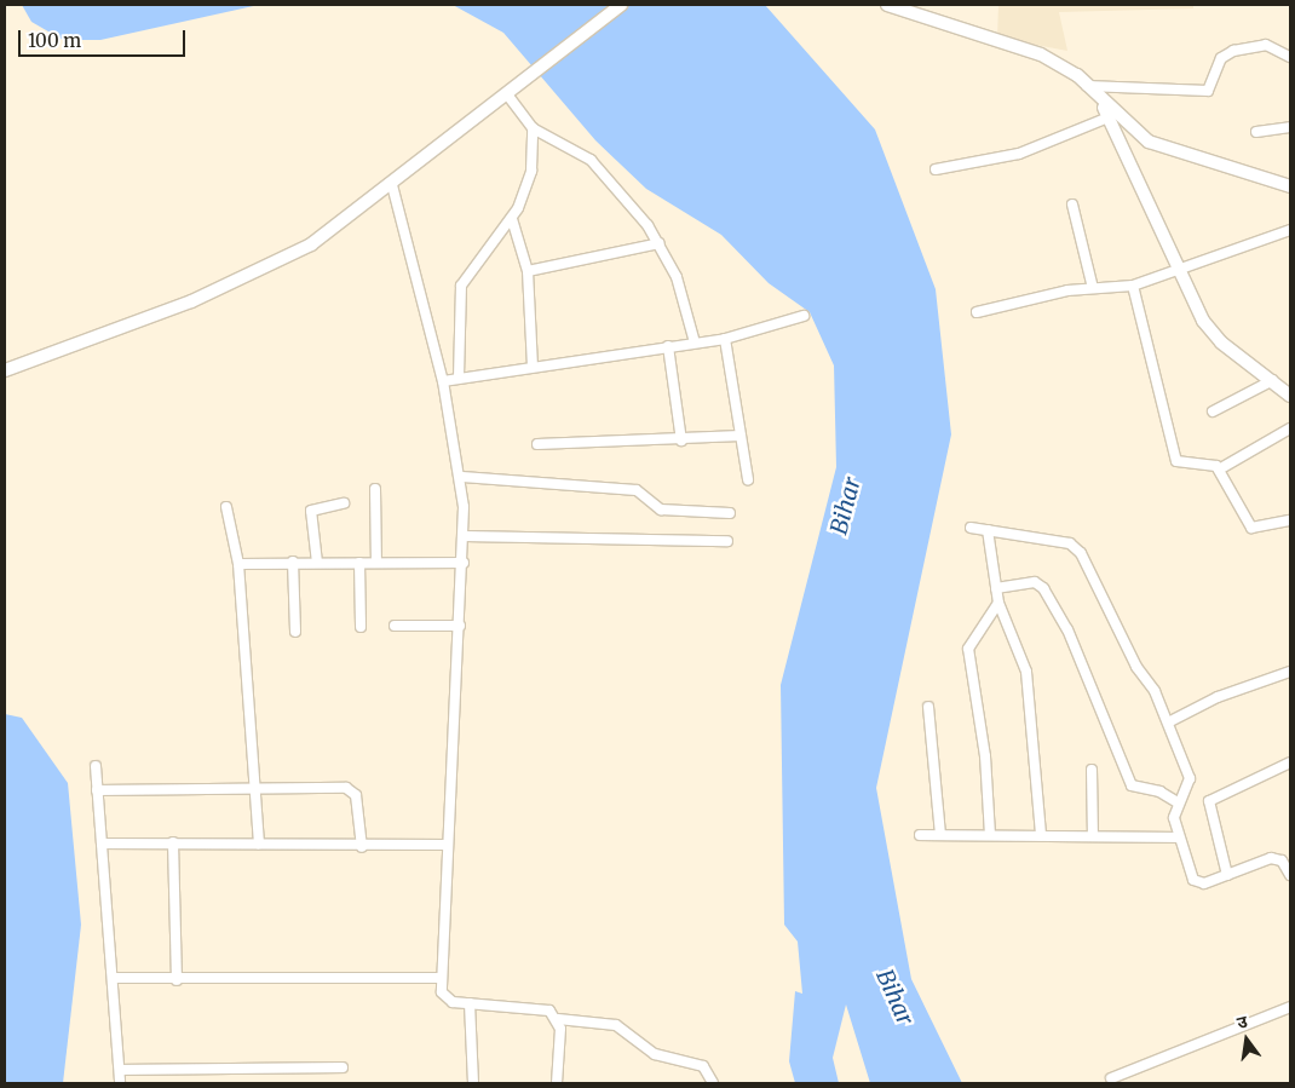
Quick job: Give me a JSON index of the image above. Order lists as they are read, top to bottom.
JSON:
{
  "water": ["Bihar"],
  "scale_bar": "100 m",
  "north": "top"
}
